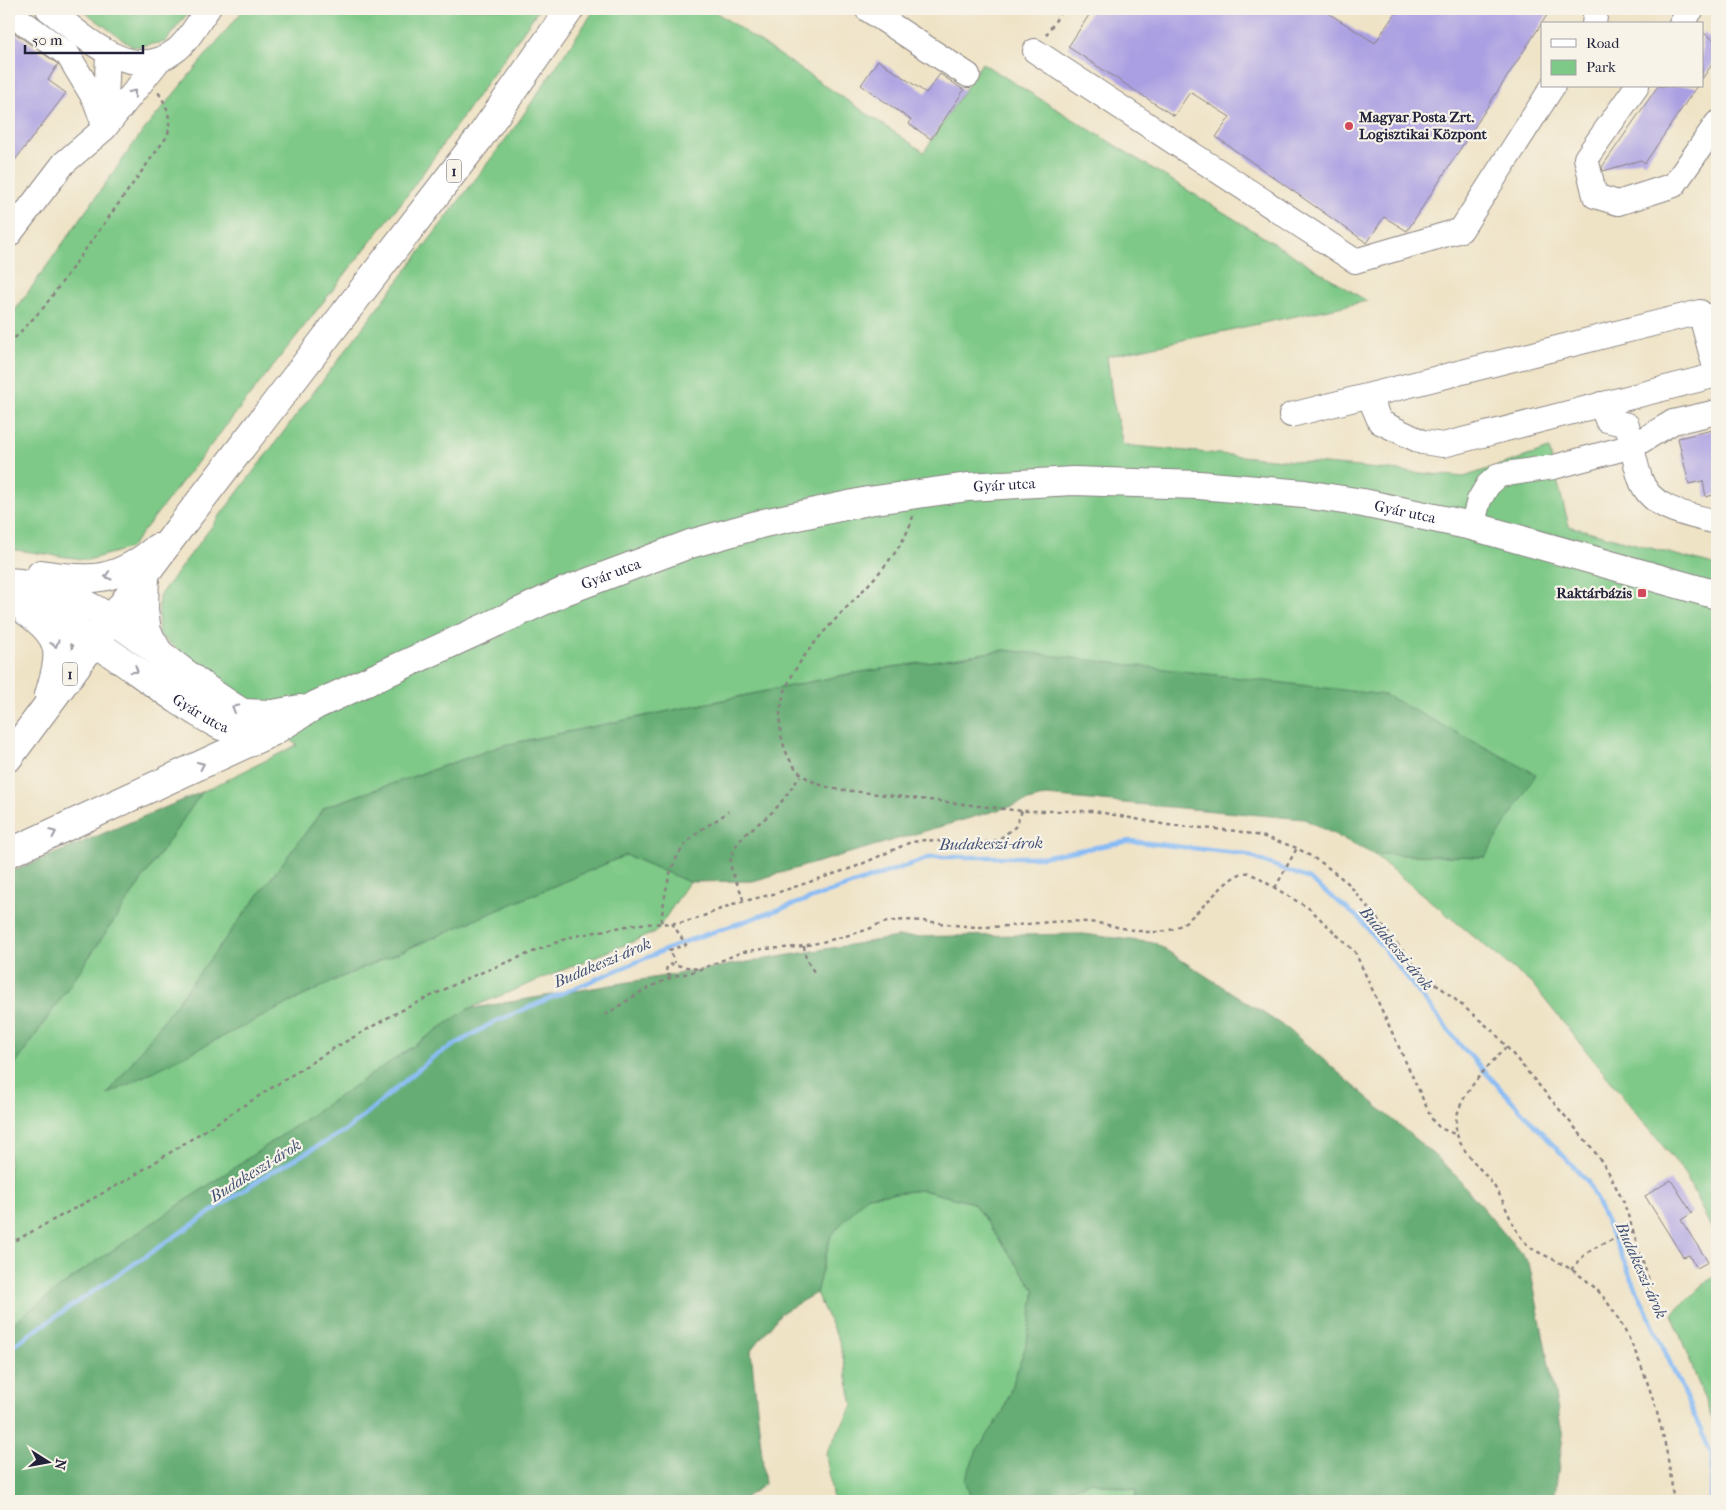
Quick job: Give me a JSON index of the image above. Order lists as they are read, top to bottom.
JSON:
{
  "streets": {
    "main road": ["1", "Gyár utca"]
  },
  "crossings": [
    ["1", "Gyár utca"]
  ],
  "water": ["Budakeszi-árok"],
  "places": {
    "other": ["Magyar Posta Zrt. Logisztikai Központ"],
    "transit": ["Raktárbázis"]
  },
  "legend": ["Road", "Park"],
  "scale_bar": "50 m",
  "north": "right"
}
